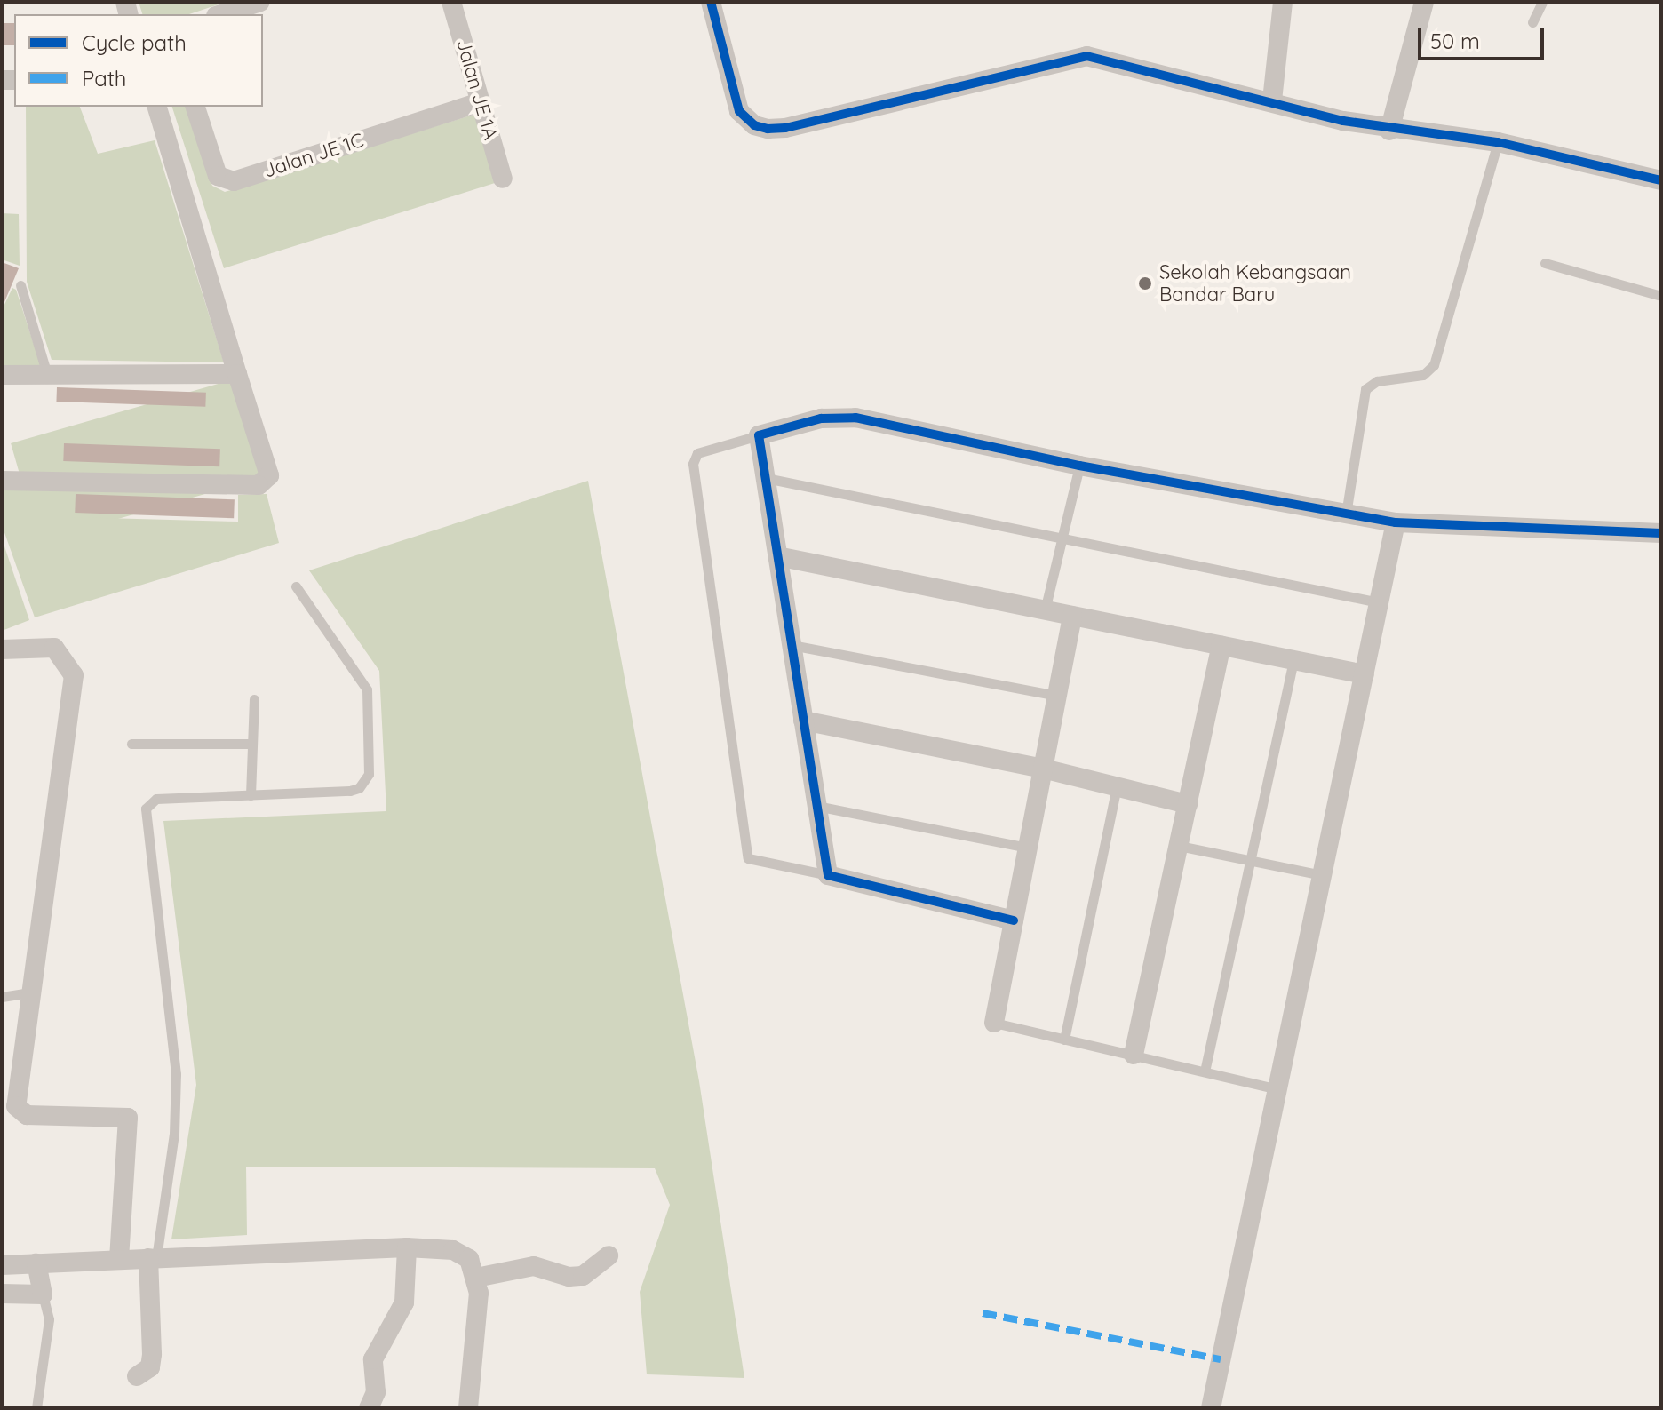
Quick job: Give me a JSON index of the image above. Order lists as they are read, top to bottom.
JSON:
{
  "streets": {
    "street": ["Jalan JE 1A", "Jalan JE 1C"]
  },
  "crossings": [
    ["Jalan JE 1A", "Jalan JE 1C"]
  ],
  "places": ["Sekolah Kebangsaan Bandar Baru"],
  "legend": ["Cycle path", "Path"],
  "scale_bar": "50 m"
}
